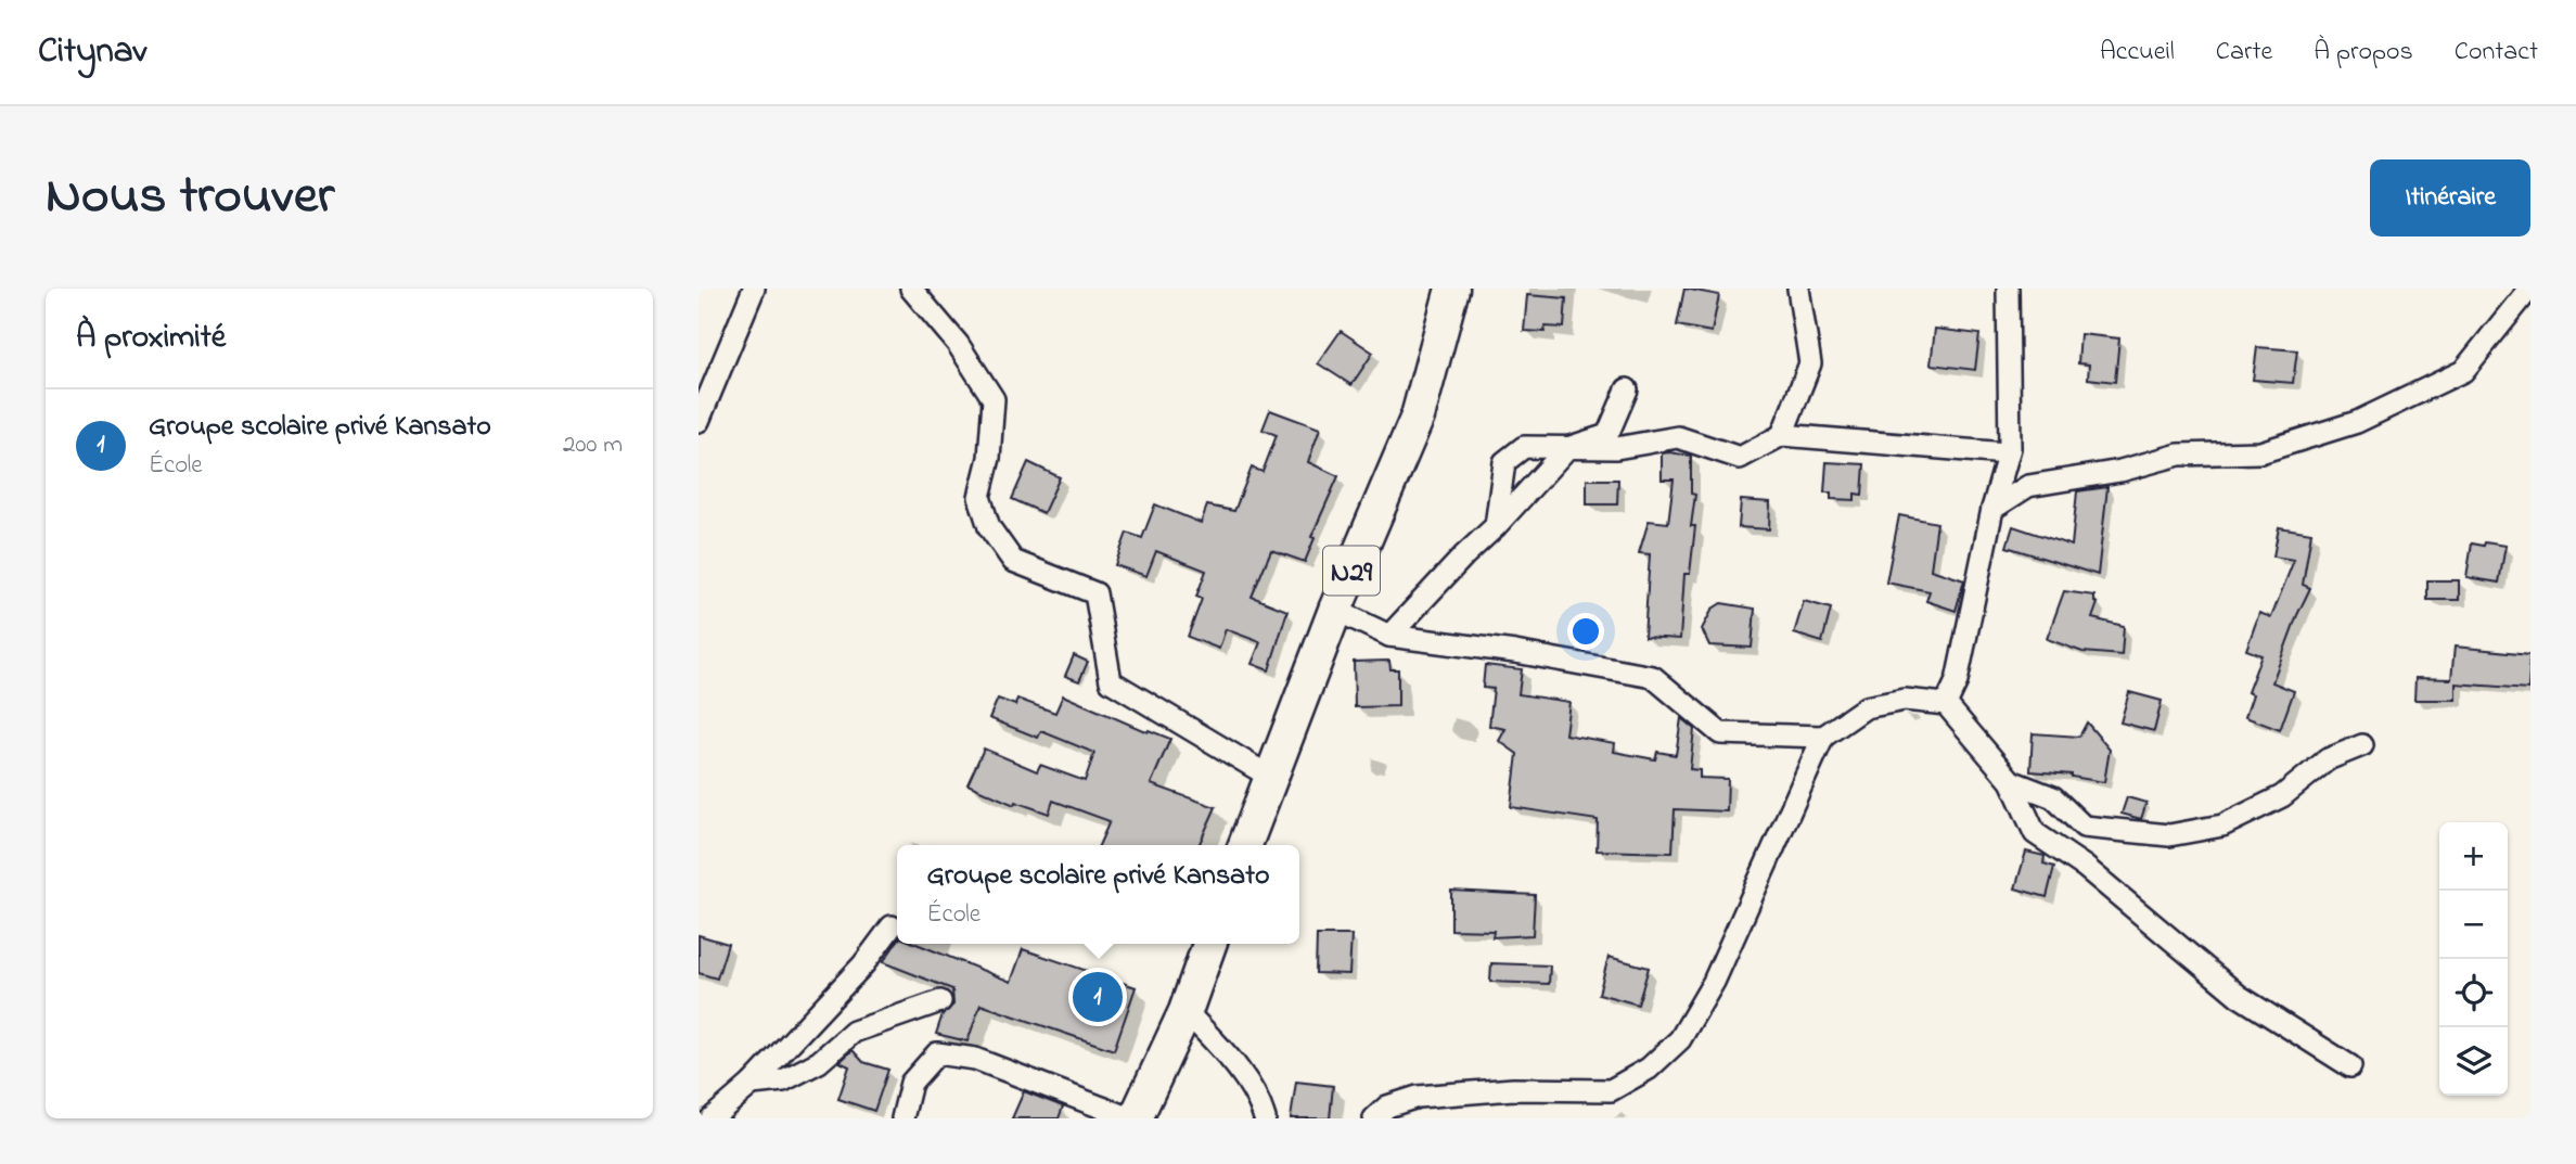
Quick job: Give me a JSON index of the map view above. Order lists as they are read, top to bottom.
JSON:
{
  "streets": {
    "main road": ["N29"]
  },
  "page": {
    "header": "Citynav",
    "nav": [
      "Accueil",
      "Carte",
      "À propos",
      "Contact"
    ],
    "title": "Nous trouver",
    "buttons": "Itinéraire",
    "heading": "À proximité",
    "list": [
      {
        "mark": "1",
        "name": "Groupe scolaire privé Kansato",
        "note": "École",
        "value": "200 m"
      }
    ],
    "map_buttons": ["+", "−"],
    "popup": ["Groupe scolaire privé Kansato", "École"],
    "pins": "1"
  }
}
